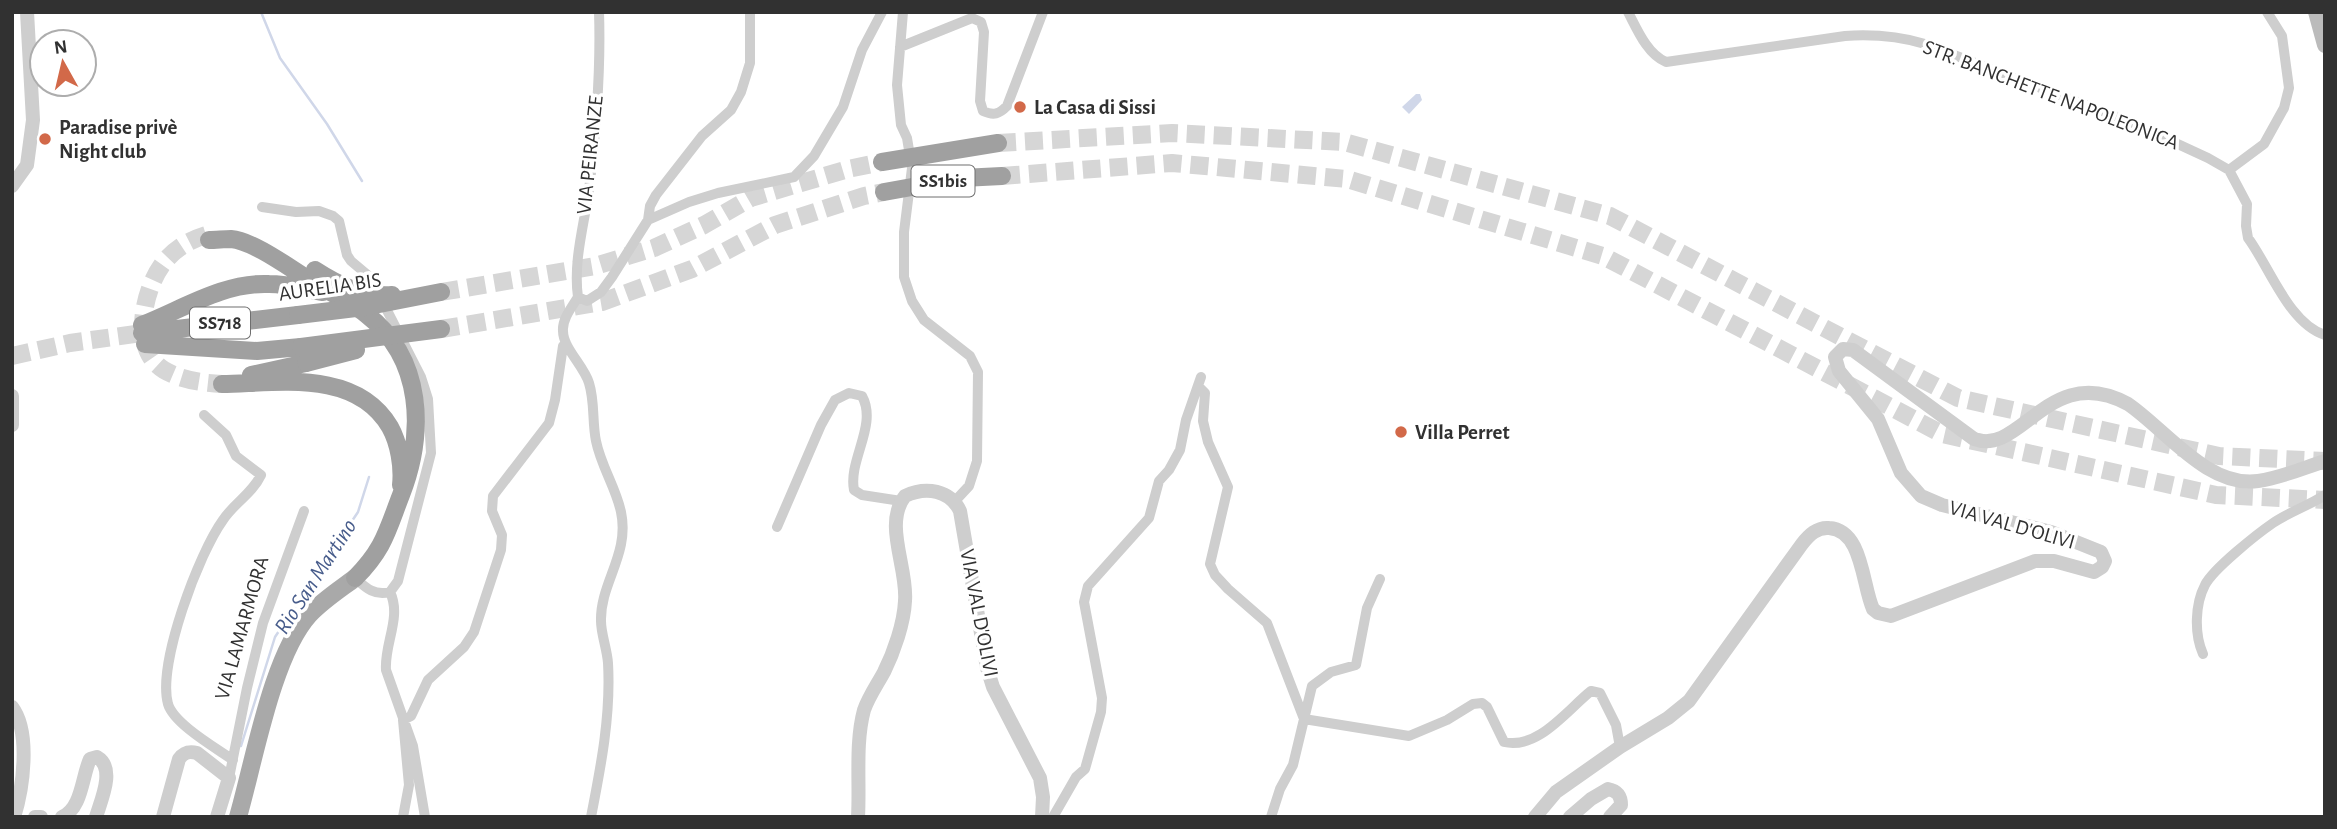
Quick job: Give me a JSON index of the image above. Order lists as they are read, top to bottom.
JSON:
{
  "streets": {
    "highway": ["SS1bis", "AURELIA BIS", "SS718"],
    "street": [
      "STR. BANCHETTE NAPOLEONICA",
      "VIA PEIRANZE",
      "VIA VAL D'OLIVI",
      "VIA LAMARMORA"
    ]
  },
  "crossings": [
    ["AURELIA BIS", "SS718"]
  ],
  "water": ["Rio San Martino"],
  "places": ["La Casa di Sissi", "Paradise privè Night club", "Villa Perret"],
  "north": "top"
}
